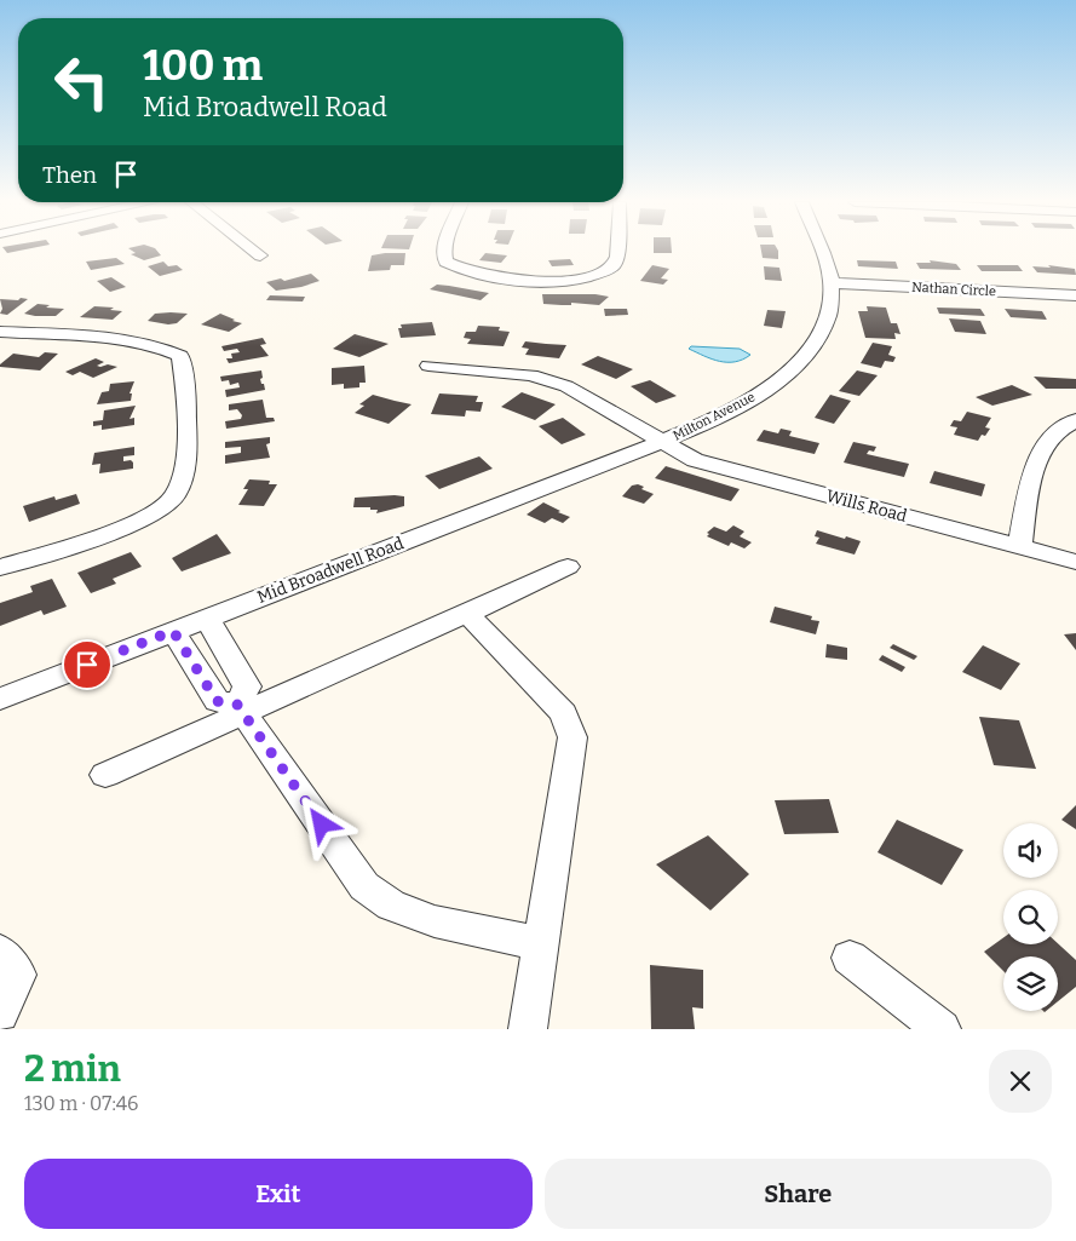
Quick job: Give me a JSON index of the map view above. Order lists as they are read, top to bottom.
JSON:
{
  "streets": {
    "street": [
      "Nathan Circle",
      "Milton Avenue",
      "Wills Road",
      "Mid Broadwell Road"
    ]
  },
  "crossings": [
    ["Nathan Circle", "Milton Avenue"],
    ["Milton Avenue", "Wills Road"],
    ["Milton Avenue", "Mid Broadwell Road"],
    ["Wills Road", "Mid Broadwell Road"]
  ],
  "page": {
    "turn": ["100 m", "Mid Broadwell Road"],
    "then": "Then",
    "heading": ["2 min", "130 m · 07:46"],
    "buttons": ["Exit", "Share"]
  }
}
